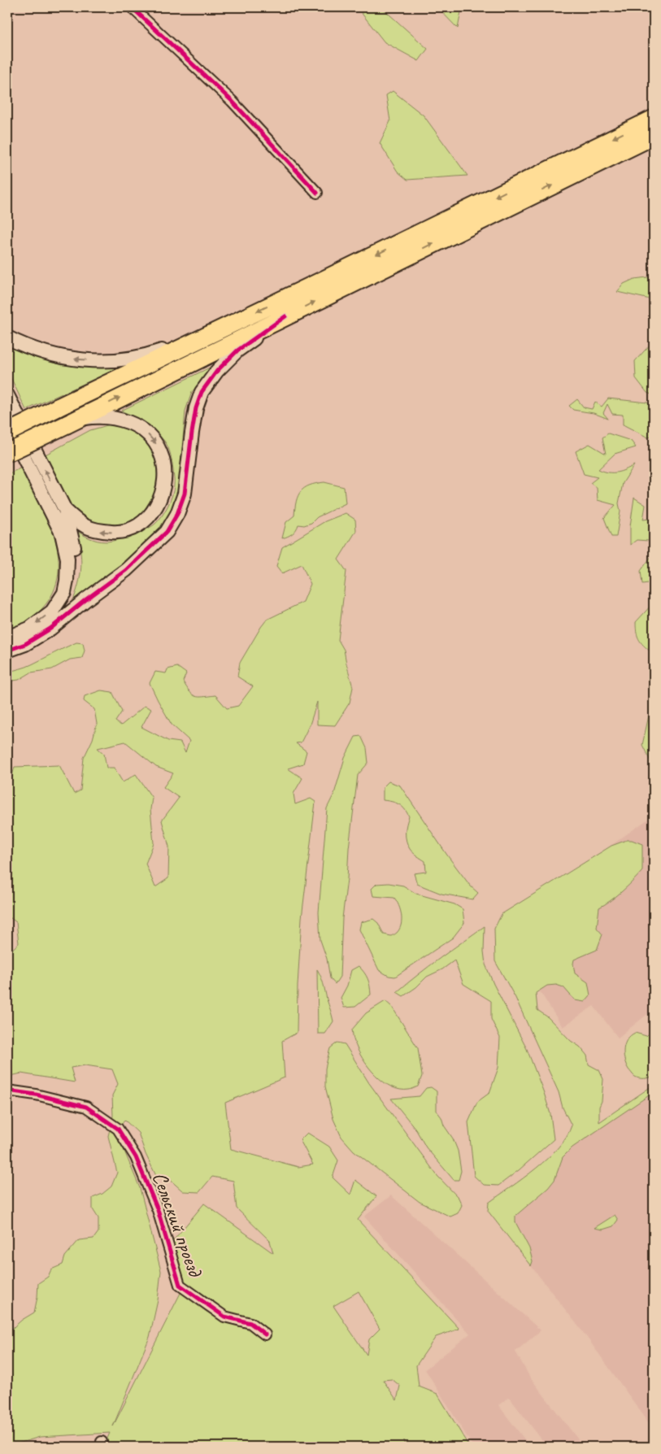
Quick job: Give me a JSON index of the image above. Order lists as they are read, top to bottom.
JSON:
{
  "streets": {
    "street": ["Сельский проезд"]
  }
}
